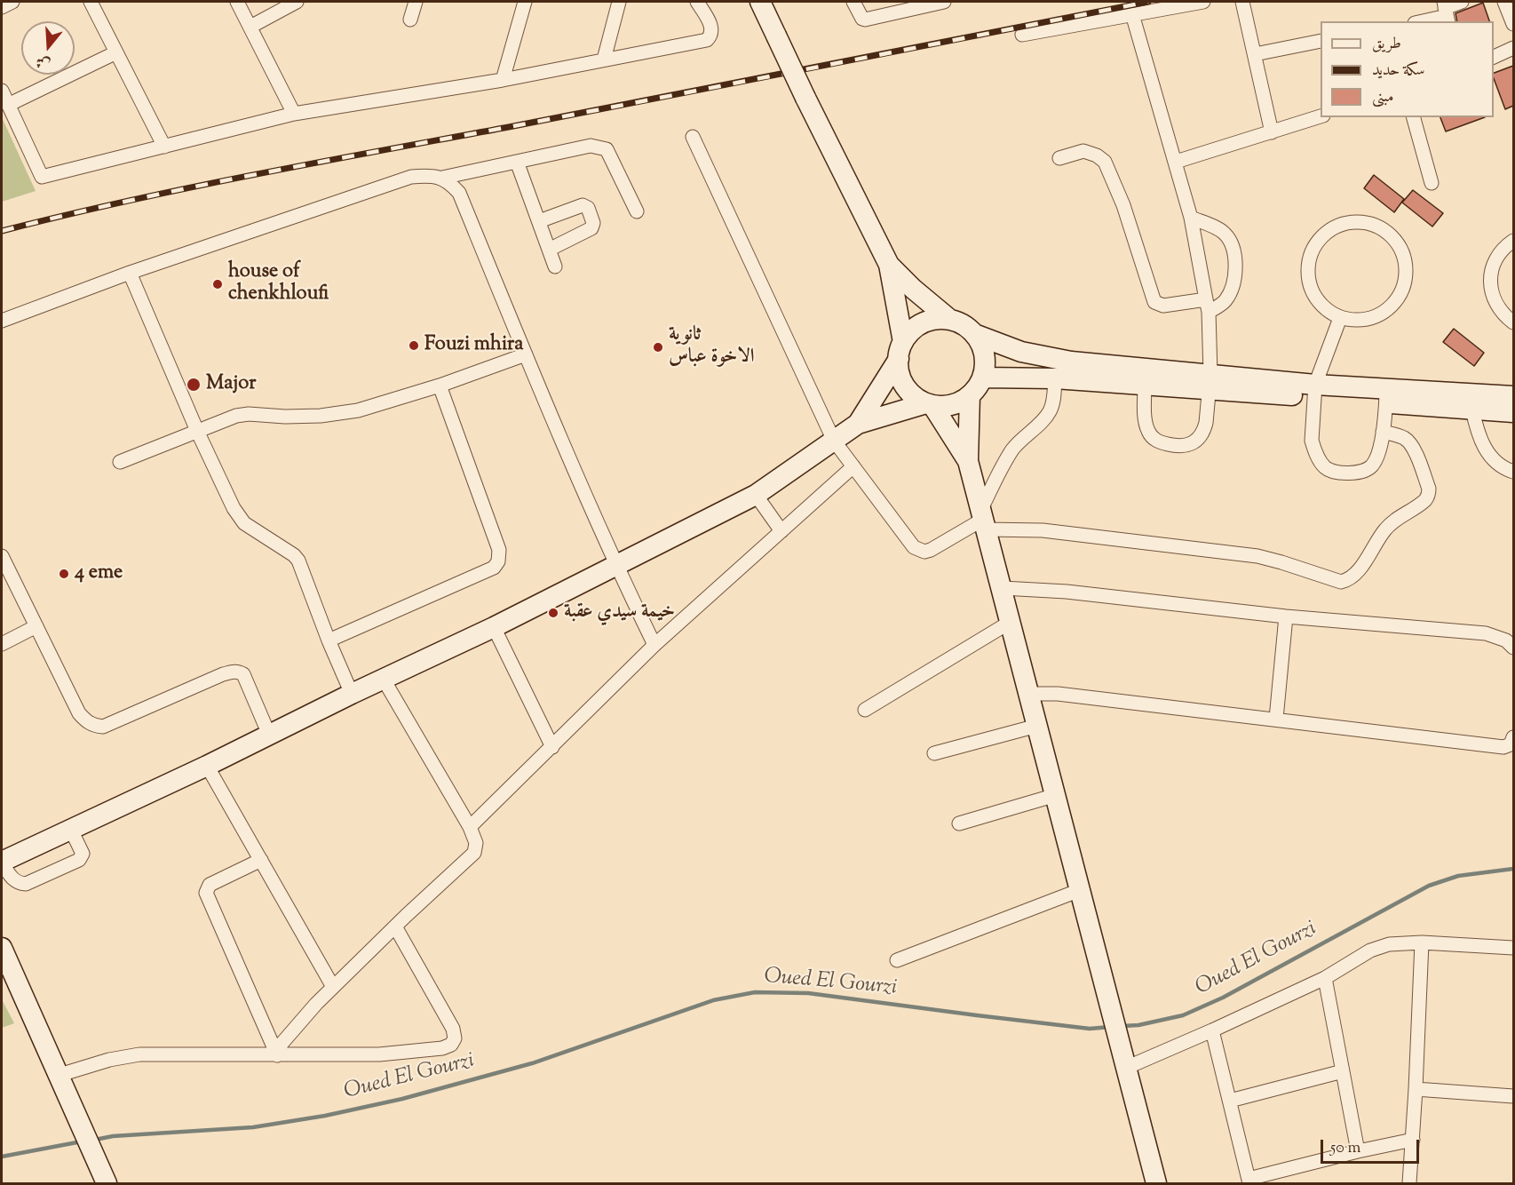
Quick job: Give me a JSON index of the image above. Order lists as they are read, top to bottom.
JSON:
{
  "water": ["Oued El Gourzi"],
  "places": [
    "house of chenkhloufi",
    "Fouzi mhira",
    "ثانوية الاخوة عباس",
    "Major",
    "4 eme",
    "خيمة سيدي عقبة"
  ],
  "legend": ["طريق", "سكة حديد", "مبنى"],
  "scale_bar": "50 m",
  "north": "bottom"
}
